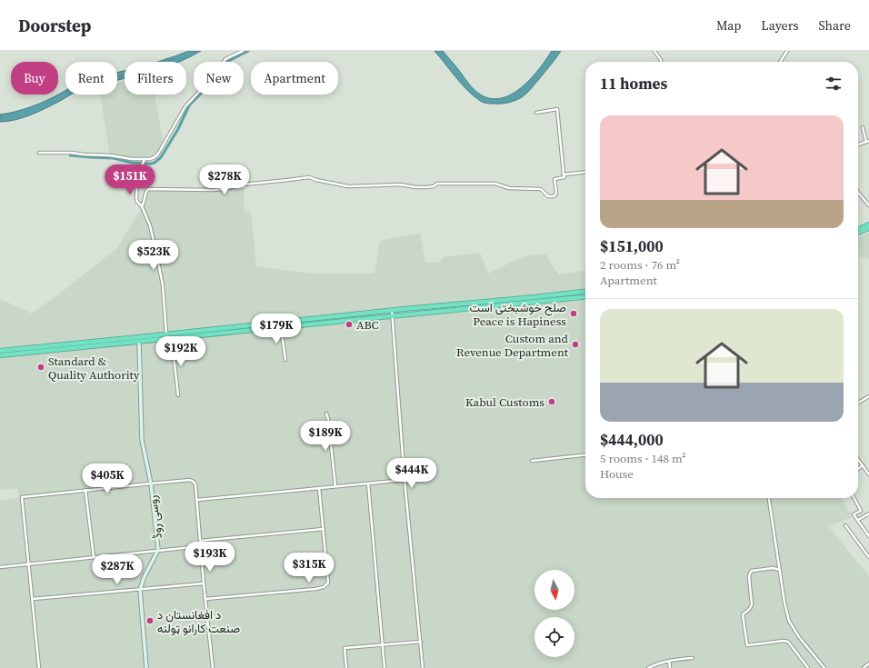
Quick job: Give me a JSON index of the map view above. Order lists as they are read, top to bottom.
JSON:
{
  "streets": {
    "main road": ["روسی روڈ"]
  },
  "places": [
    "صلح خوشبختی است Peace is Hapiness",
    "ABC",
    "Custom and Revenue Department",
    "Standard & Quality Authority",
    "Kabul Customs",
    "د افغانستان د صنعت کارانو ټولنه"
  ],
  "north": "bottom",
  "page": {
    "header": "Doorstep",
    "nav": ["Map", "Layers", "Share"],
    "chip": [
      "Buy",
      "Rent",
      "Filters",
      "New",
      "Apartment"
    ],
    "heading": "11 homes",
    "list": [
      {
        "name": "$151,000",
        "note": "2 rooms · 76 m² · Apartment"
      },
      {
        "name": "$444,000",
        "note": "5 rooms · 148 m² · House"
      }
    ],
    "price": [
      "$151K",
      "$278K",
      "$523K",
      "$179K",
      "$192K",
      "$189K",
      "$444K",
      "$405K",
      "$193K",
      "$315K",
      "$287K"
    ]
  }
}
